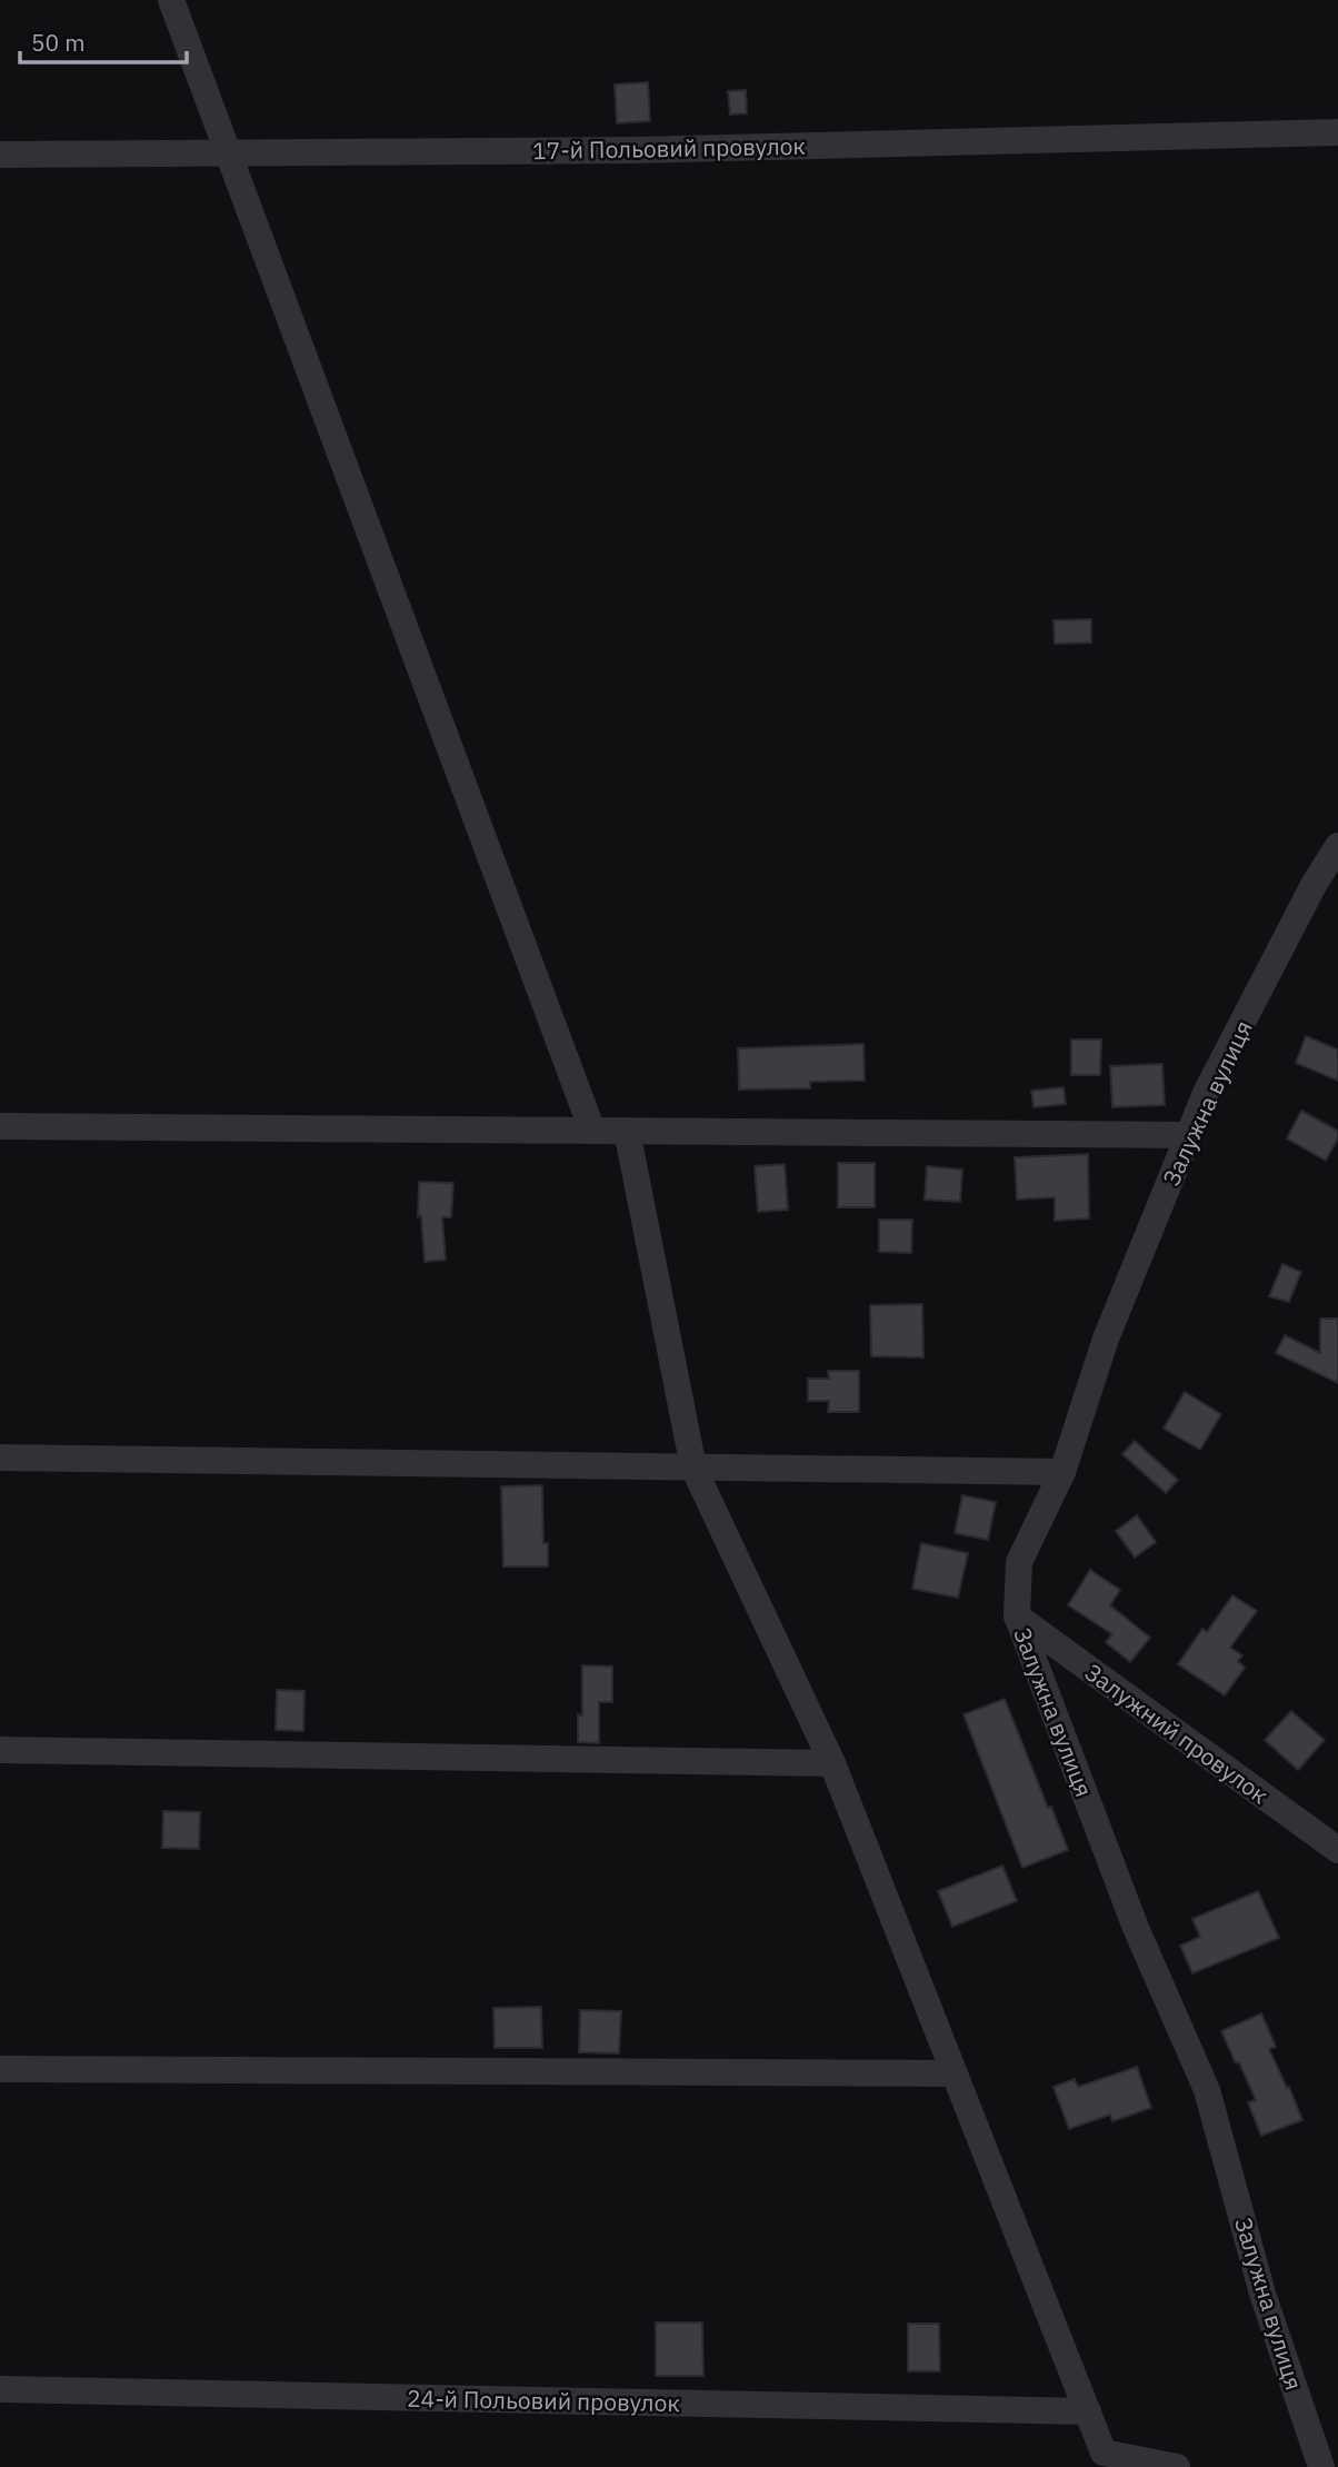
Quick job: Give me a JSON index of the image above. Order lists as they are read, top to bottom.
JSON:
{
  "streets": {
    "street": [
      "17-й Польовий провулок",
      "Залужна вулиця",
      "Залужний провулок",
      "24-й Польовий провулок"
    ]
  },
  "crossings": [
    ["Залужна вулиця", "Залужний провулок"]
  ],
  "scale_bar": "50 m"
}
